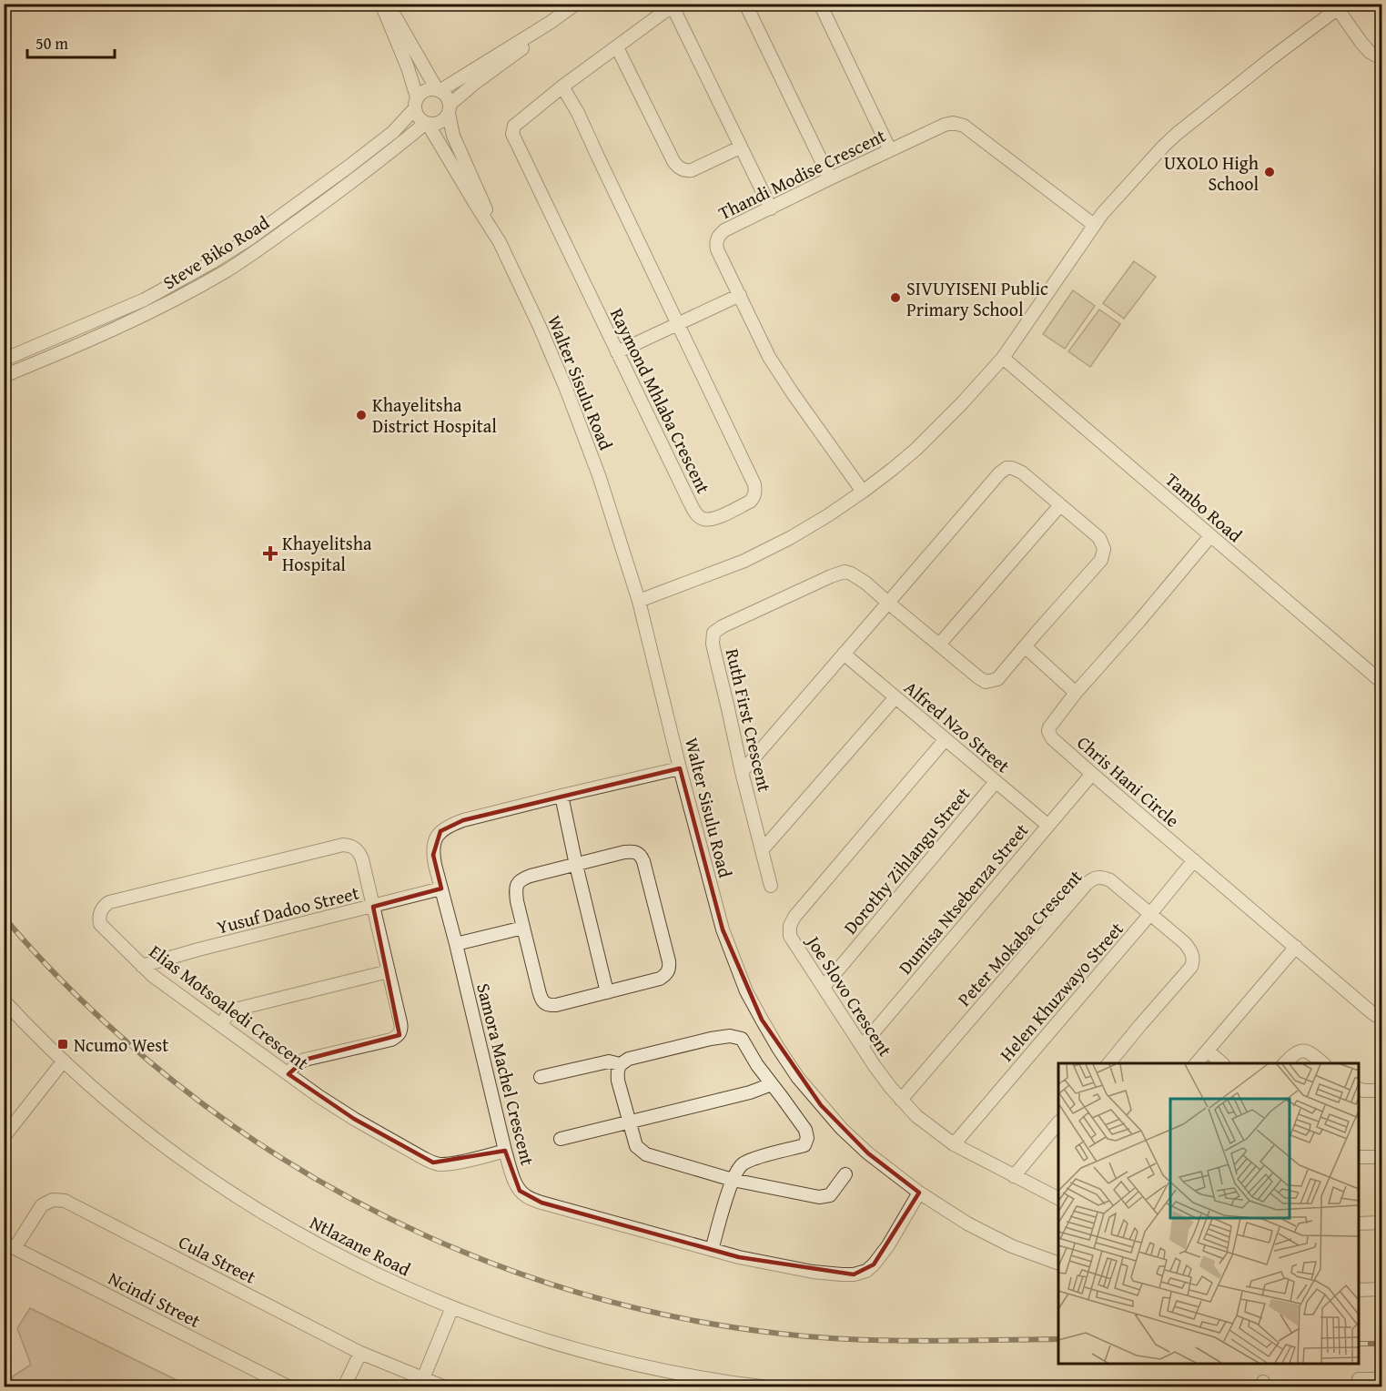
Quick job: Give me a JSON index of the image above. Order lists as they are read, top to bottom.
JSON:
{
  "streets": {
    "street": [
      "Thandi Modise Crescent",
      "Steve Biko Road",
      "Walter Sisulu Road",
      "Raymond Mhlaba Crescent",
      "Tambo Road",
      "Ruth First Crescent",
      "Alfred Nzo Street",
      "Chris Hani Circle",
      "Dorothy Zihlangu Street",
      "Dumisa Ntsebenza Street",
      "Yusuf Dadoo Street",
      "Peter Mokaba Crescent",
      "Helen Khuzwayo Street",
      "Joe Slovo Crescent",
      "Elias Motsoaledi Crescent",
      "Samora Machel Crescent",
      "Ntlazane Road",
      "Cula Street",
      "Ncindi Street"
    ]
  },
  "crossings": [
    ["Steve Biko Road", "Walter Sisulu Road"],
    ["Walter Sisulu Road", "Samora Machel Crescent"],
    ["Tambo Road", "Chris Hani Circle"],
    ["Alfred Nzo Street", "Dorothy Zihlangu Street"],
    ["Alfred Nzo Street", "Dumisa Ntsebenza Street"],
    ["Alfred Nzo Street", "Joe Slovo Crescent"],
    ["Chris Hani Circle", "Dumisa Ntsebenza Street"],
    ["Chris Hani Circle", "Helen Khuzwayo Street"],
    ["Dorothy Zihlangu Street", "Joe Slovo Crescent"],
    ["Dumisa Ntsebenza Street", "Joe Slovo Crescent"],
    ["Yusuf Dadoo Street", "Elias Motsoaledi Crescent"],
    ["Yusuf Dadoo Street", "Samora Machel Crescent"],
    ["Peter Mokaba Crescent", "Helen Khuzwayo Street"],
    ["Peter Mokaba Crescent", "Joe Slovo Crescent"],
    ["Helen Khuzwayo Street", "Joe Slovo Crescent"],
    ["Elias Motsoaledi Crescent", "Samora Machel Crescent"],
    ["Cula Street", "Ncindi Street"]
  ],
  "places": {
    "other": ["UXOLO High School", "SIVUYISENI Public Primary School", "Khayelitsha District Hospital"],
    "health": ["Khayelitsha Hospital"],
    "transit": ["Ncumo West"]
  },
  "scale_bar": "50 m"
}
